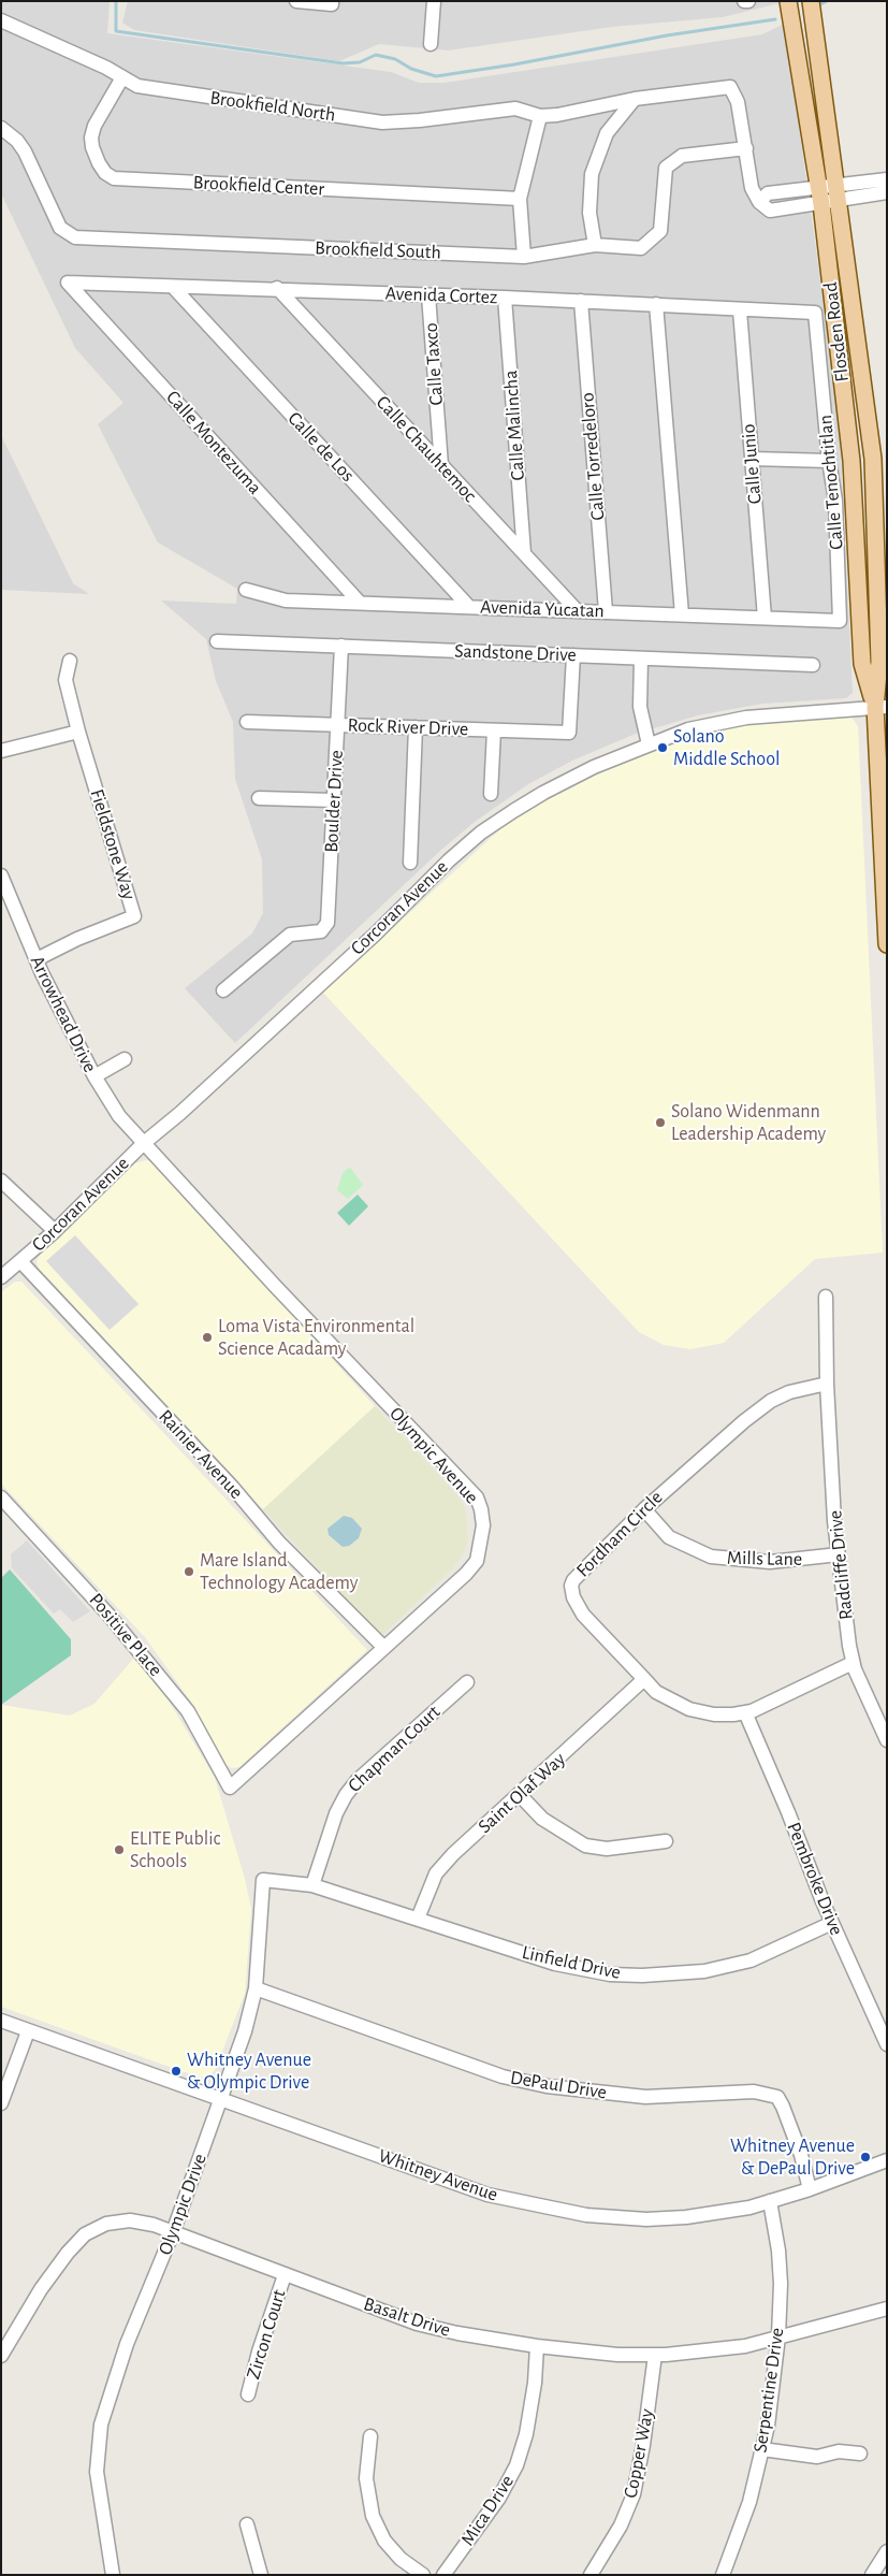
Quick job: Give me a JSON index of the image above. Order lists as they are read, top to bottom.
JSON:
{
  "streets": {
    "main road": ["Flosden Road"],
    "street": [
      "Brookfield North",
      "Brookfield Center",
      "Brookfield South",
      "Avenida Cortez",
      "Calle Taxco",
      "Calle Malincha",
      "Calle Montezuma",
      "Calle de Los",
      "Calle Chauhtemoc",
      "Calle Torredeloro",
      "Calle Junio",
      "Calle Tenochtitlan",
      "Avenida Yucatan",
      "Sandstone Drive",
      "Rock River Drive",
      "Boulder Drive",
      "Fieldstone Way",
      "Corcoran Avenue",
      "Arrowhead Drive",
      "Rainier Avenue",
      "Olympic Avenue",
      "Fordham Circle",
      "Mills Lane",
      "Radcliffe Drive",
      "Positive Place",
      "Chapman Court",
      "Saint Olaf Way",
      "Pembroke Drive",
      "Linfield Drive",
      "DePaul Drive",
      "Whitney Avenue",
      "Olympic Drive",
      "Basalt Drive",
      "Zircon Court",
      "Serpentine Drive",
      "Copper Way",
      "Mica Drive"
    ]
  },
  "crossings": [
    ["Brookfield North", "Brookfield Center"],
    ["Avenida Cortez", "Calle Taxco"],
    ["Avenida Cortez", "Calle Malincha"],
    ["Avenida Cortez", "Calle Montezuma"],
    ["Avenida Cortez", "Calle de Los"],
    ["Avenida Cortez", "Calle Chauhtemoc"],
    ["Avenida Cortez", "Calle Torredeloro"],
    ["Avenida Cortez", "Calle Junio"],
    ["Avenida Cortez", "Calle Tenochtitlan"],
    ["Flosden Road", "Corcoran Avenue"],
    ["Calle Taxco", "Calle Chauhtemoc"],
    ["Calle Malincha", "Calle Chauhtemoc"],
    ["Calle Montezuma", "Avenida Yucatan"],
    ["Calle de Los", "Avenida Yucatan"],
    ["Calle Chauhtemoc", "Avenida Yucatan"],
    ["Calle Torredeloro", "Avenida Yucatan"],
    ["Calle Junio", "Avenida Yucatan"],
    ["Calle Tenochtitlan", "Avenida Yucatan"],
    ["Sandstone Drive", "Rock River Drive"],
    ["Sandstone Drive", "Boulder Drive"],
    ["Rock River Drive", "Boulder Drive"],
    ["Fieldstone Way", "Arrowhead Drive"],
    ["Corcoran Avenue", "Arrowhead Drive"],
    ["Corcoran Avenue", "Rainier Avenue"],
    ["Corcoran Avenue", "Olympic Avenue"],
    ["Arrowhead Drive", "Olympic Avenue"],
    ["Rainier Avenue", "Olympic Avenue"],
    ["Olympic Avenue", "Positive Place"],
    ["Fordham Circle", "Mills Lane"],
    ["Fordham Circle", "Radcliffe Drive"],
    ["Fordham Circle", "Saint Olaf Way"],
    ["Fordham Circle", "Pembroke Drive"],
    ["Mills Lane", "Radcliffe Drive"],
    ["Chapman Court", "Linfield Drive"],
    ["Chapman Court", "Olympic Drive"],
    ["Saint Olaf Way", "Linfield Drive"],
    ["Pembroke Drive", "Linfield Drive"],
    ["Linfield Drive", "Olympic Drive"],
    ["DePaul Drive", "Whitney Avenue"],
    ["DePaul Drive", "Olympic Drive"],
    ["Whitney Avenue", "Olympic Drive"],
    ["Whitney Avenue", "Serpentine Drive"],
    ["Olympic Drive", "Basalt Drive"],
    ["Basalt Drive", "Zircon Court"],
    ["Basalt Drive", "Serpentine Drive"],
    ["Basalt Drive", "Copper Way"],
    ["Basalt Drive", "Mica Drive"]
  ],
  "places": [
    "Solano Middle School",
    "Solano Widenmann Leadership Academy",
    "Loma Vista Environmental Science Acadamy",
    "Mare Island Technology Academy",
    "ELITE Public Schools",
    "Whitney Avenue & Olympic Drive",
    "Whitney Avenue & DePaul Drive"
  ]
}
